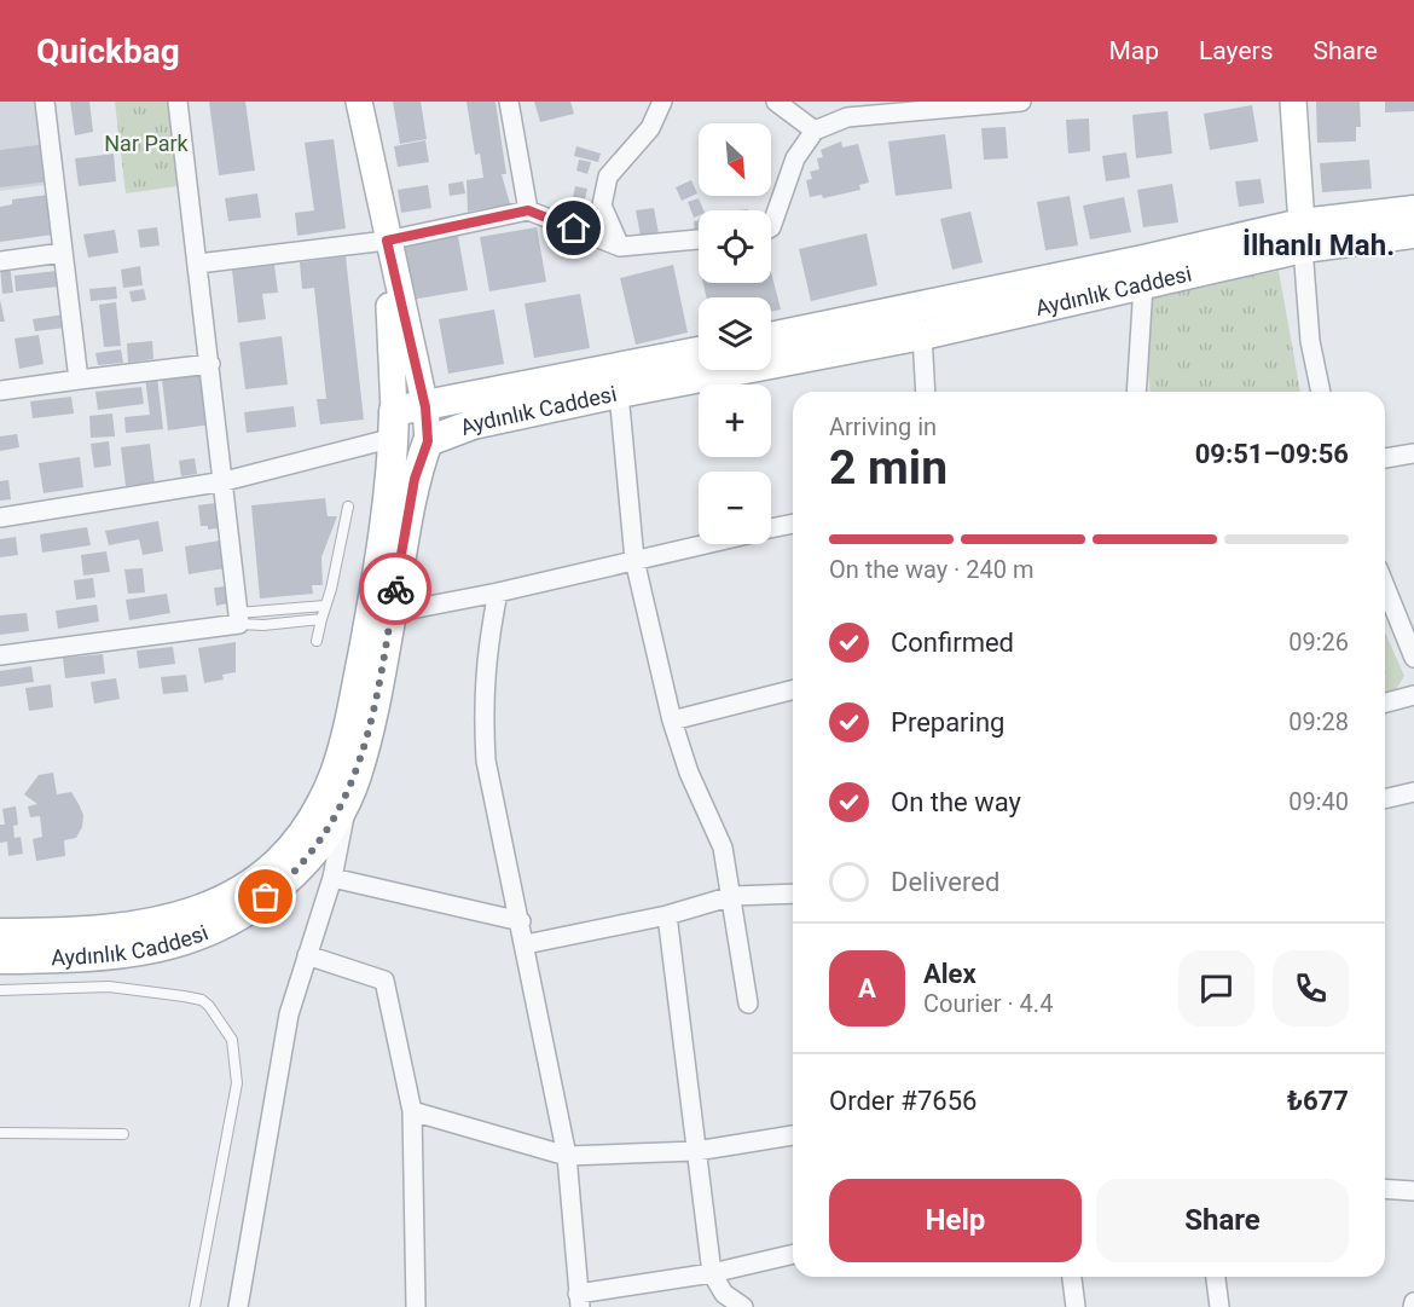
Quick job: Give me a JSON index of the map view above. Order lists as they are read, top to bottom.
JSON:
{
  "streets": {
    "main road": ["Aydınlık Caddesi"]
  },
  "districts": ["İlhanlı Mah."],
  "parks": ["Nar Park"],
  "north": "bottom right",
  "page": {
    "header": "Quickbag",
    "nav": ["Map", "Layers", "Share"],
    "map_buttons": ["+", "−"],
    "heading": ["2 min", "Arriving in", "09:51–09:56"],
    "panel": [
      "Alex",
      "Courier · 4.4",
      "Order #7656",
      "₺677"
    ],
    "bar": "On the way · 240 m",
    "list": [
      ["Confirmed", "09:26"],
      ["Preparing", "09:28"],
      ["On the way", "09:40"],
      "Delivered"
    ],
    "round": "A",
    "buttons": ["Help", "Share"]
  }
}
